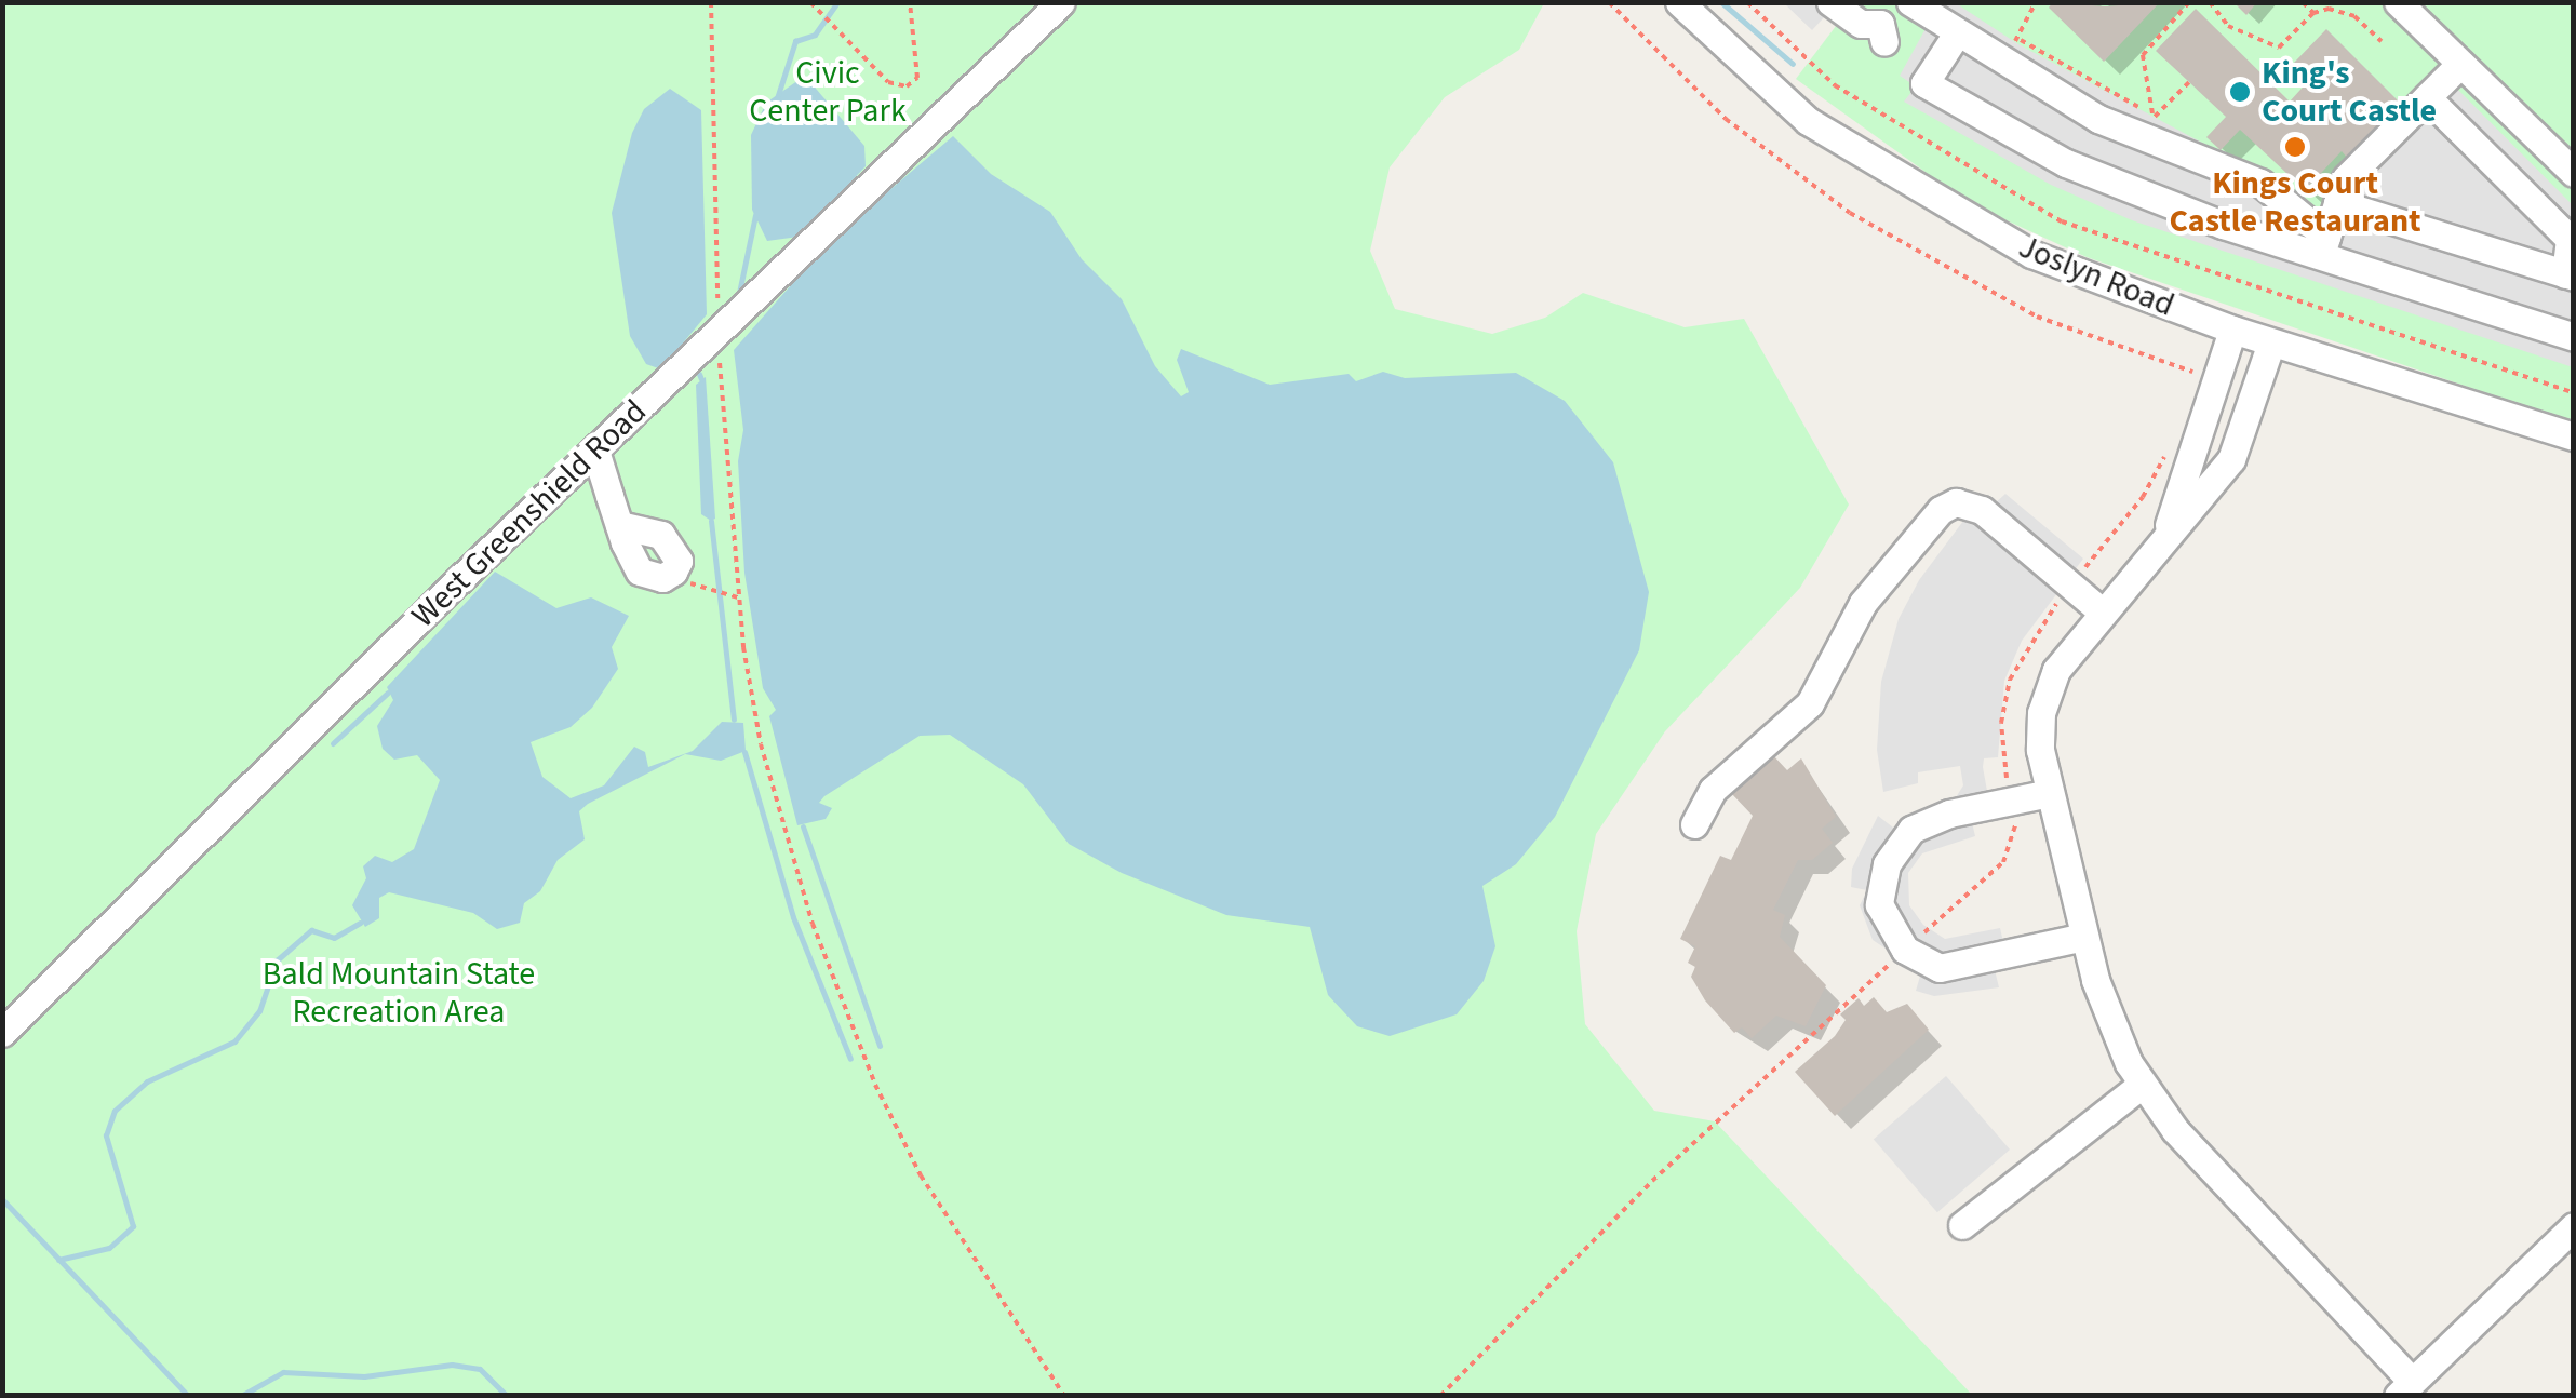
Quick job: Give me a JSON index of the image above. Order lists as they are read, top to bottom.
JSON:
{
  "streets": {
    "street": ["Joslyn Road", "West Greenshield Road"]
  },
  "parks": ["Civic Center Park", "Bald Mountain State Recreation Area"],
  "places": ["King's Court Castle", "Kings Court Castle Restaurant"]
}
